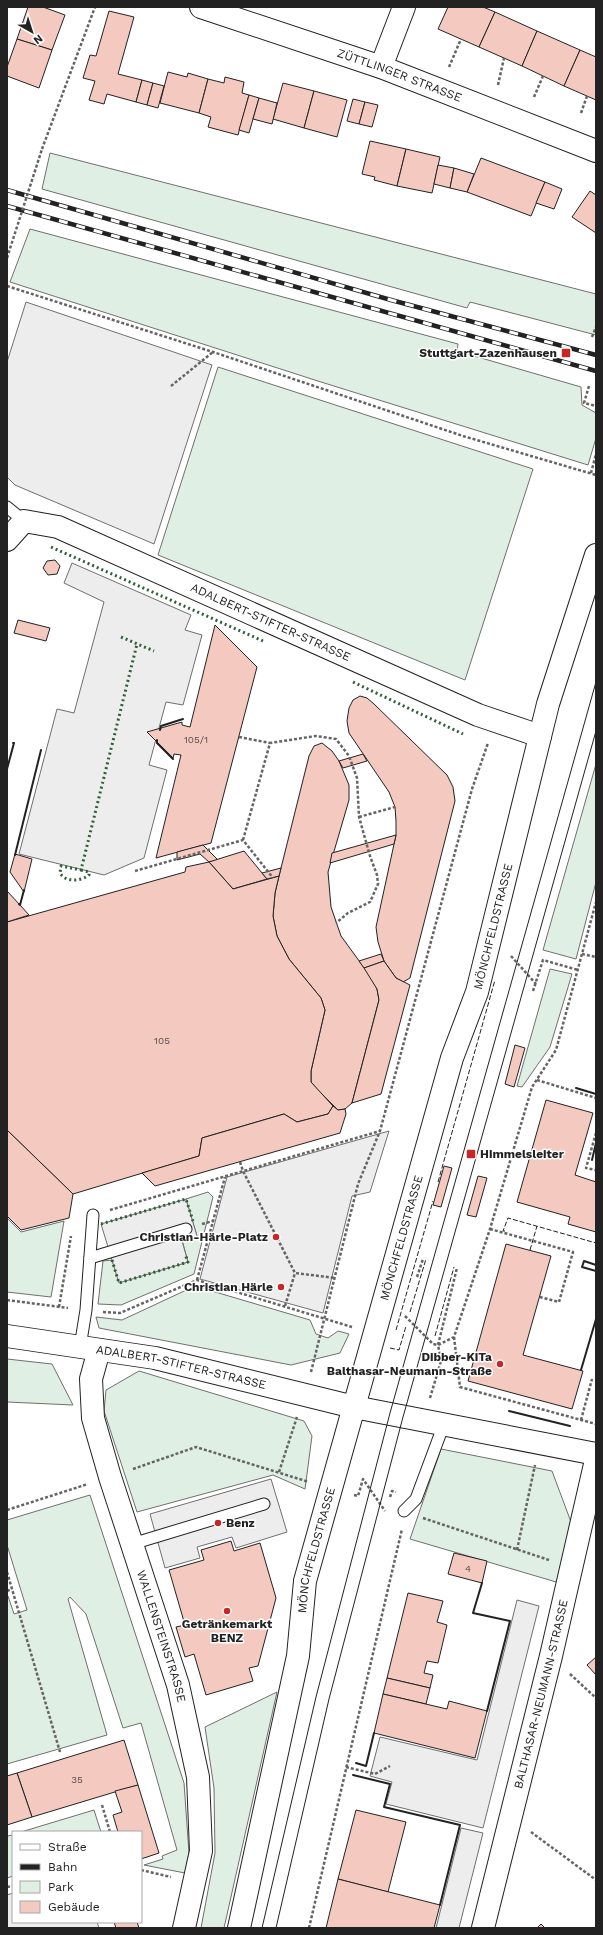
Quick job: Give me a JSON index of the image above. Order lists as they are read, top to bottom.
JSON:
{
  "streets": {
    "street": [
      "ZÜTTLINGER STRASSE",
      "ADALBERT-STIFTER-STRASSE",
      "MÖNCHFELDSTRASSE",
      "WALLENSTEINSTRASSE",
      "BALTHASAR-NEUMANN-STRASSE"
    ]
  },
  "crossings": [
    ["ADALBERT-STIFTER-STRASSE", "MÖNCHFELDSTRASSE"],
    ["ADALBERT-STIFTER-STRASSE", "WALLENSTEINSTRASSE"]
  ],
  "places": {
    "transit": ["Stuttgart-Zazenhausen", "Himmelsleiter"],
    "other": [
      "Christian-Härle-Platz",
      "Christian Härle",
      "Dibber-KiTa Balthasar-Neumann-Straße",
      "Benz",
      "Getränkemarkt BENZ"
    ]
  },
  "house_numbers": [
    "105/1",
    "105",
    "4",
    "35"
  ],
  "legend": [
    "Straße",
    "Bahn",
    "Park",
    "Gebäude"
  ],
  "north": "bottom right"
}
